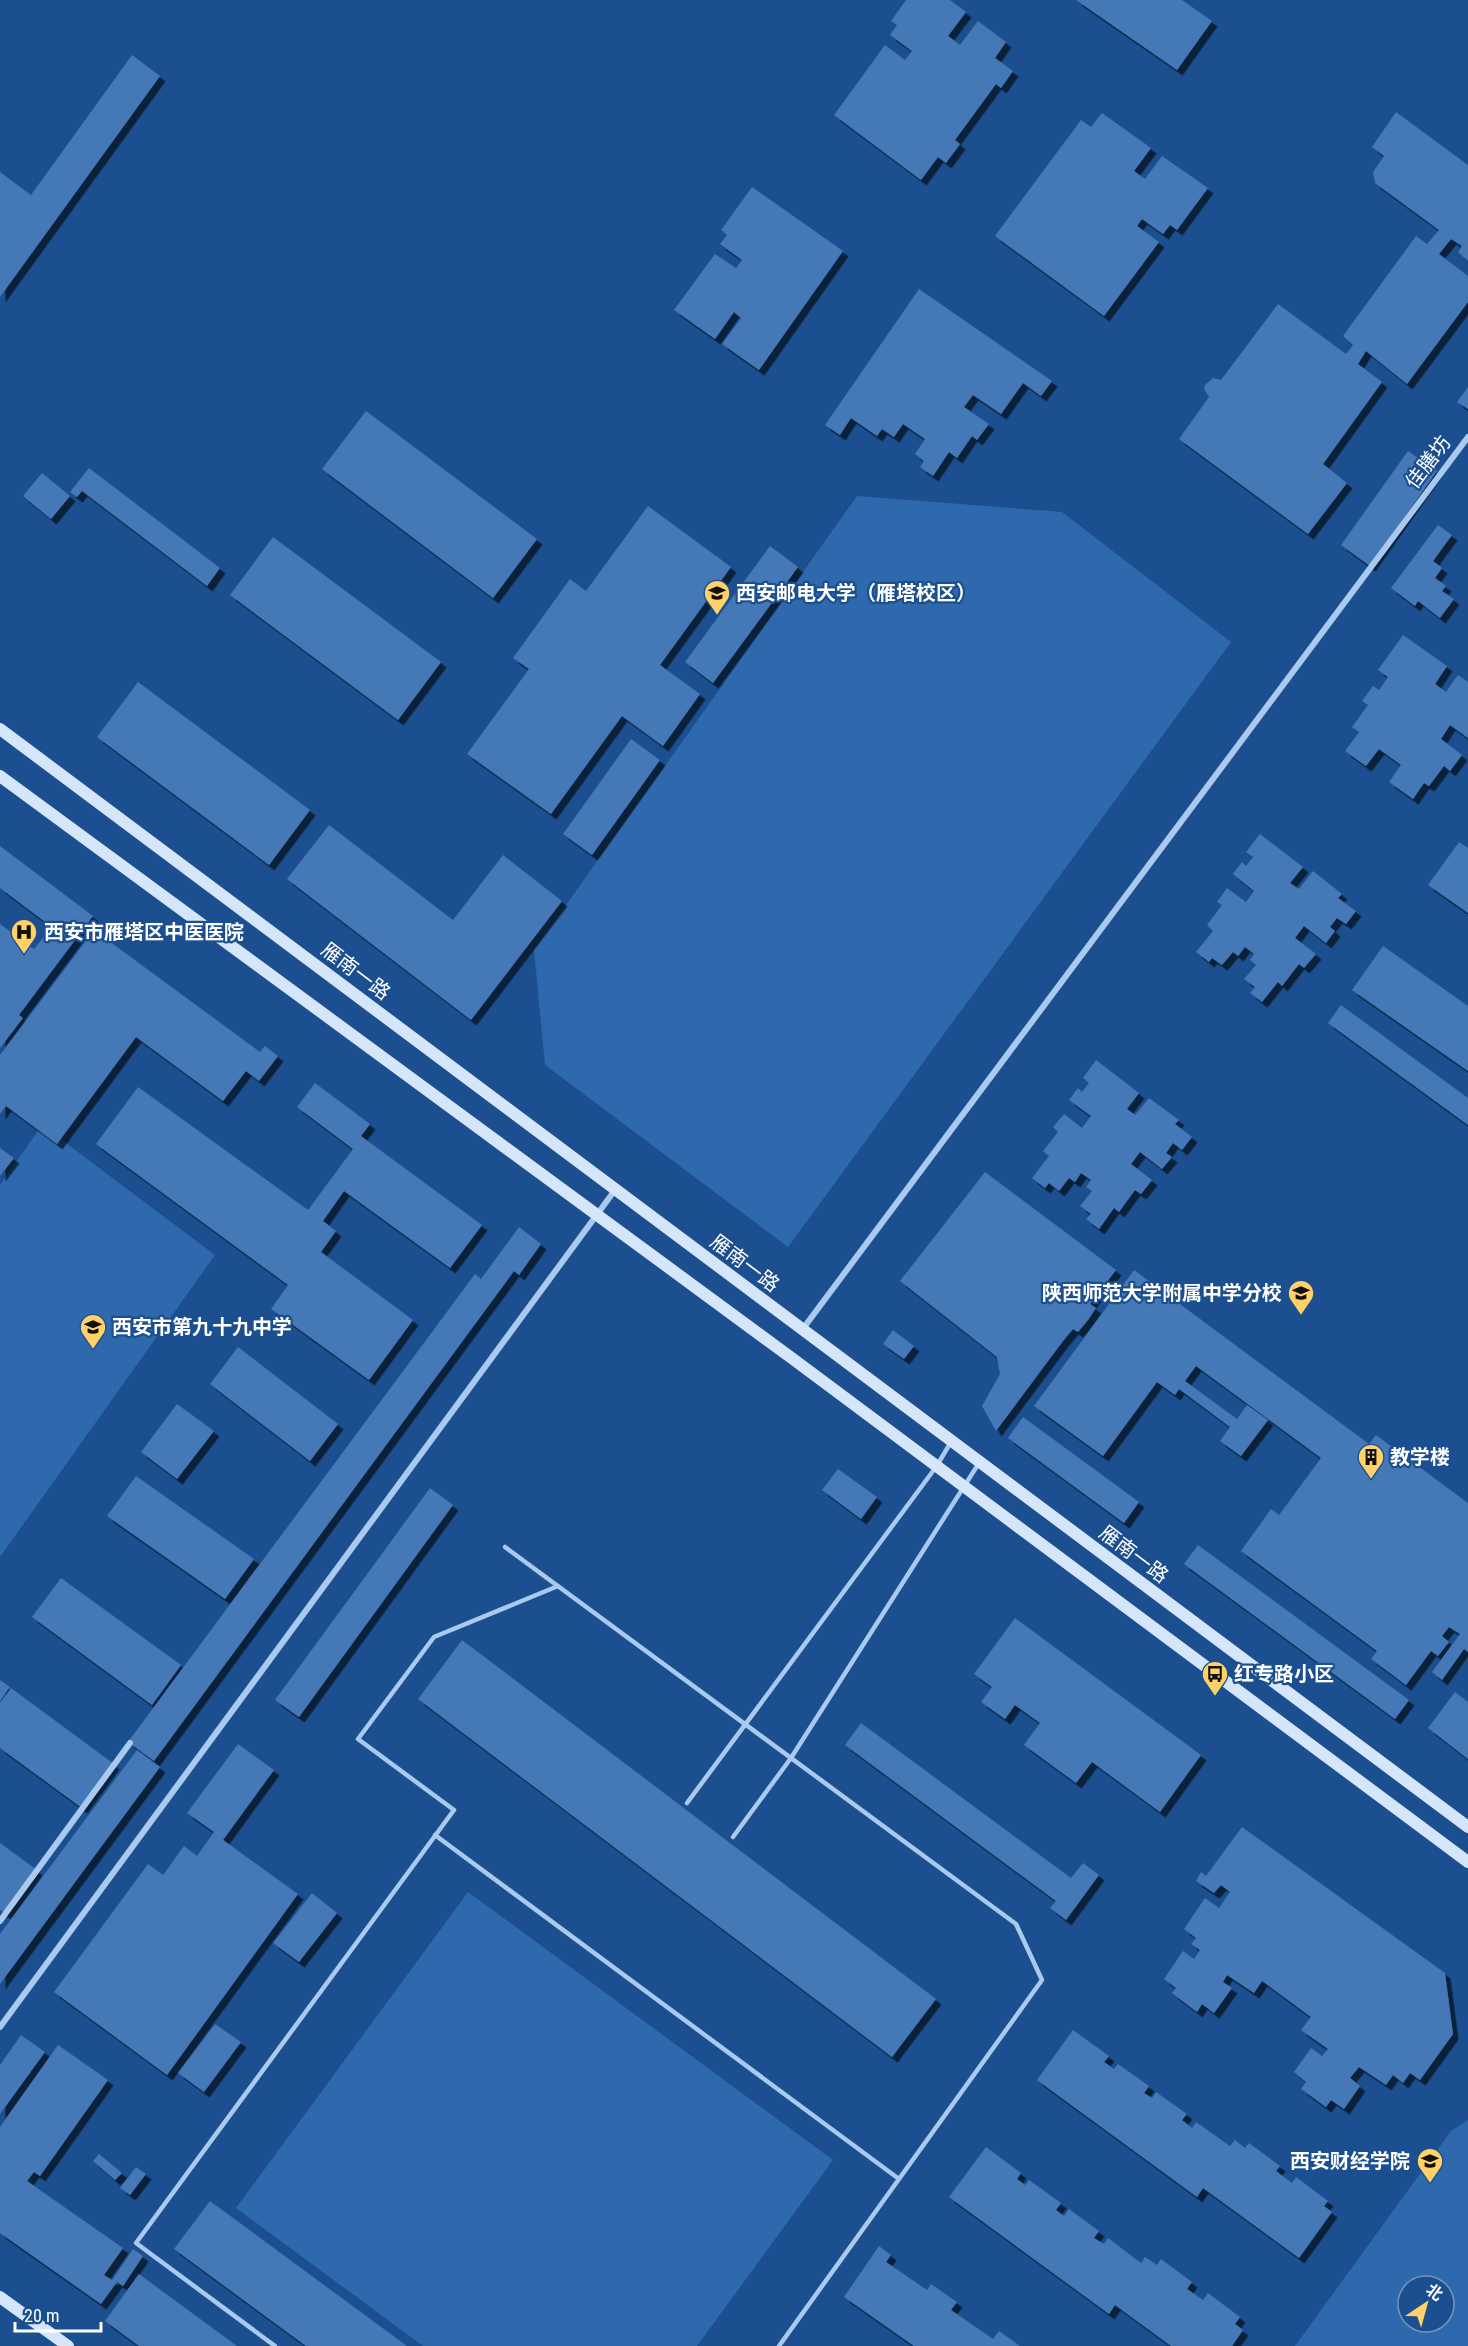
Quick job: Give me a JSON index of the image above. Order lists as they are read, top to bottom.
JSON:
{
  "streets": {
    "main road": ["雁南一路"],
    "street": ["佳膳坊"]
  },
  "crossings": [
    ["佳膳坊", "雁南一路"]
  ],
  "places": {
    "school or university": [
      "西安邮电大学（雁塔校区）",
      "陕西师范大学附属中学分校",
      "西安市第九十九中学",
      "西安财经学院"
    ],
    "hospital": ["西安市雁塔区中医医院"],
    "building": ["教学楼"],
    "bus stop": ["红专路小区"]
  },
  "scale_bar": "20 m",
  "north": "top right"
}
